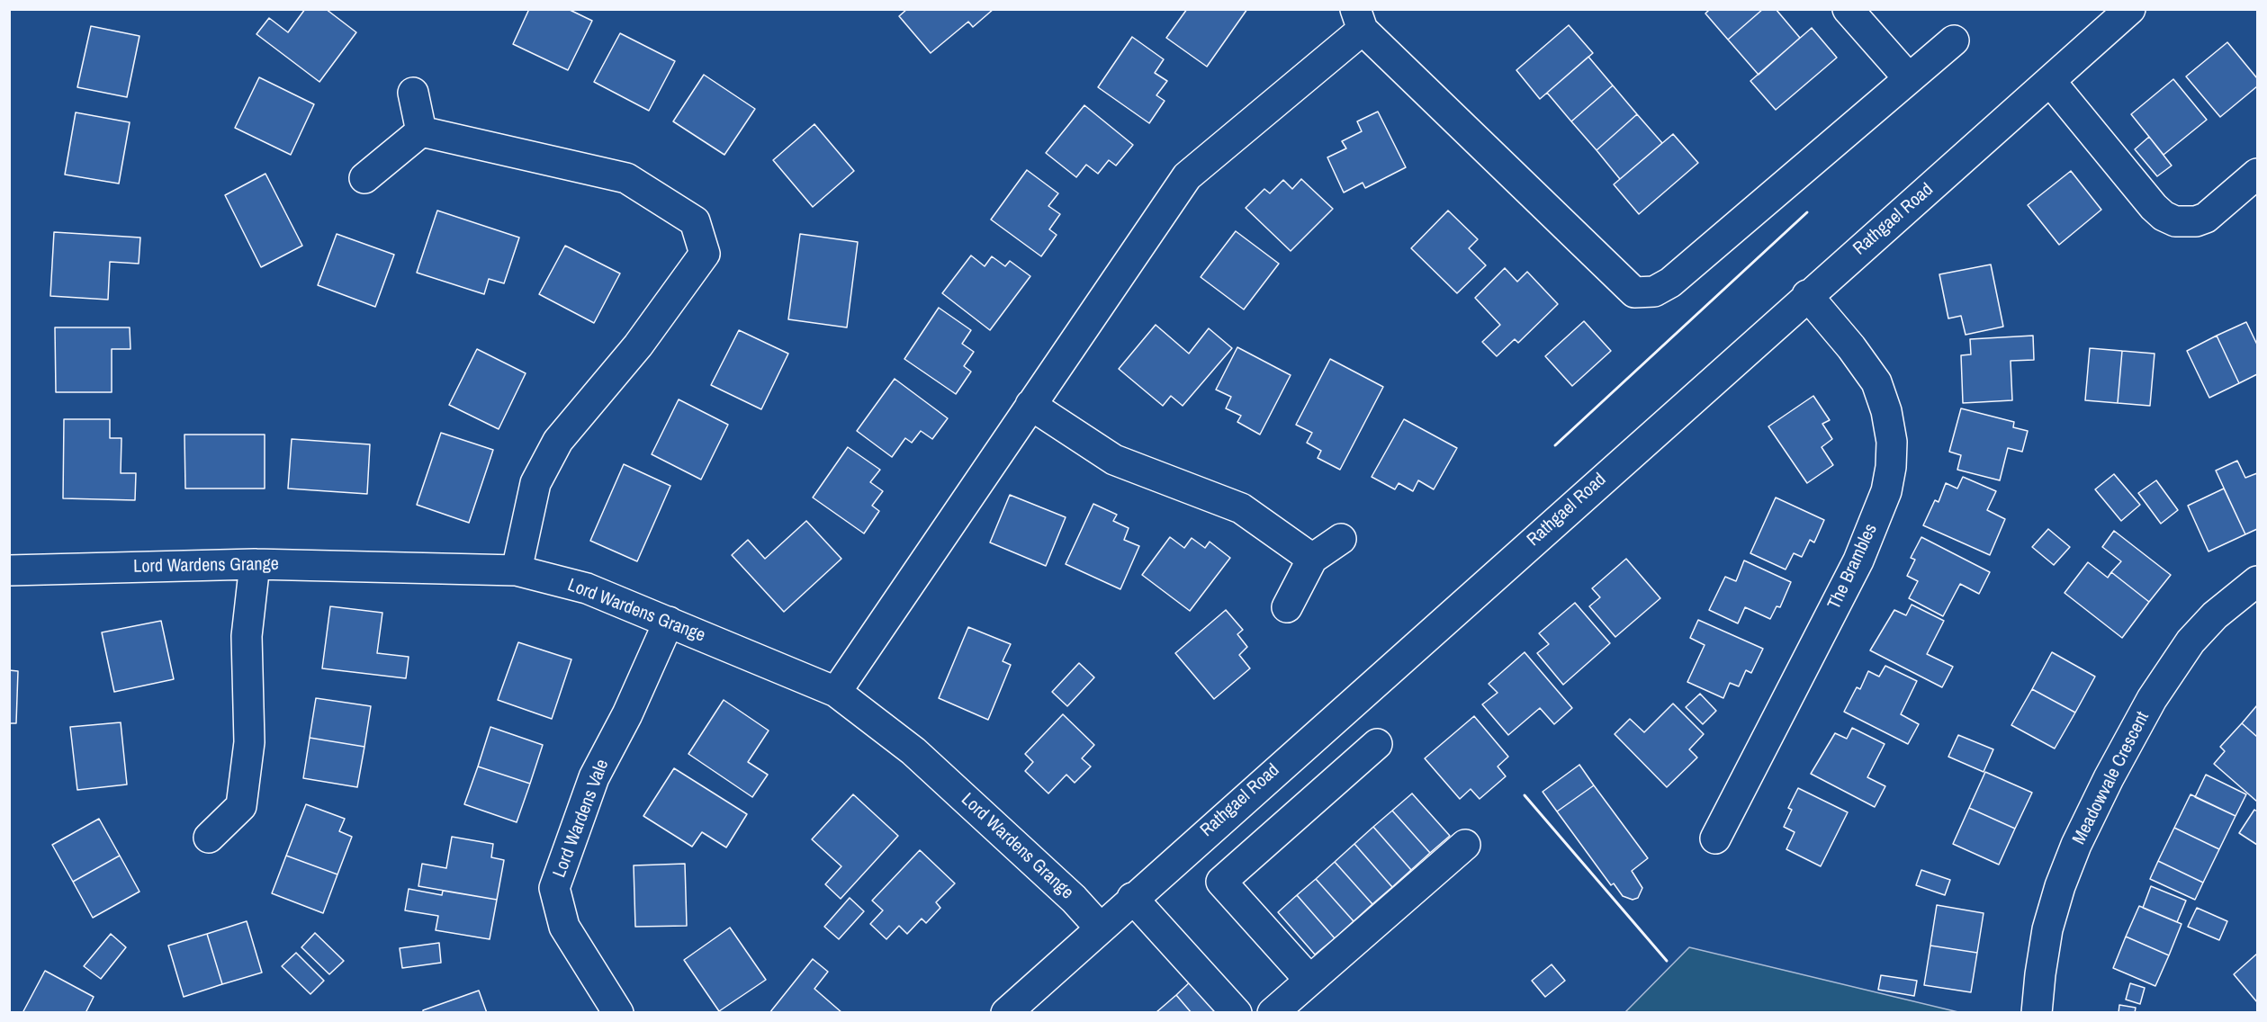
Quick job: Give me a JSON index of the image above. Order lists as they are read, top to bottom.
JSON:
{
  "streets": {
    "street": [
      "Rathgael Road",
      "Lord Wardens Grange",
      "The Brambles",
      "Meadowvale Crescent",
      "Lord Wardens Vale"
    ]
  },
  "crossings": [
    ["Rathgael Road", "Lord Wardens Grange"],
    ["Rathgael Road", "The Brambles"],
    ["Lord Wardens Grange", "Lord Wardens Vale"]
  ]
}
